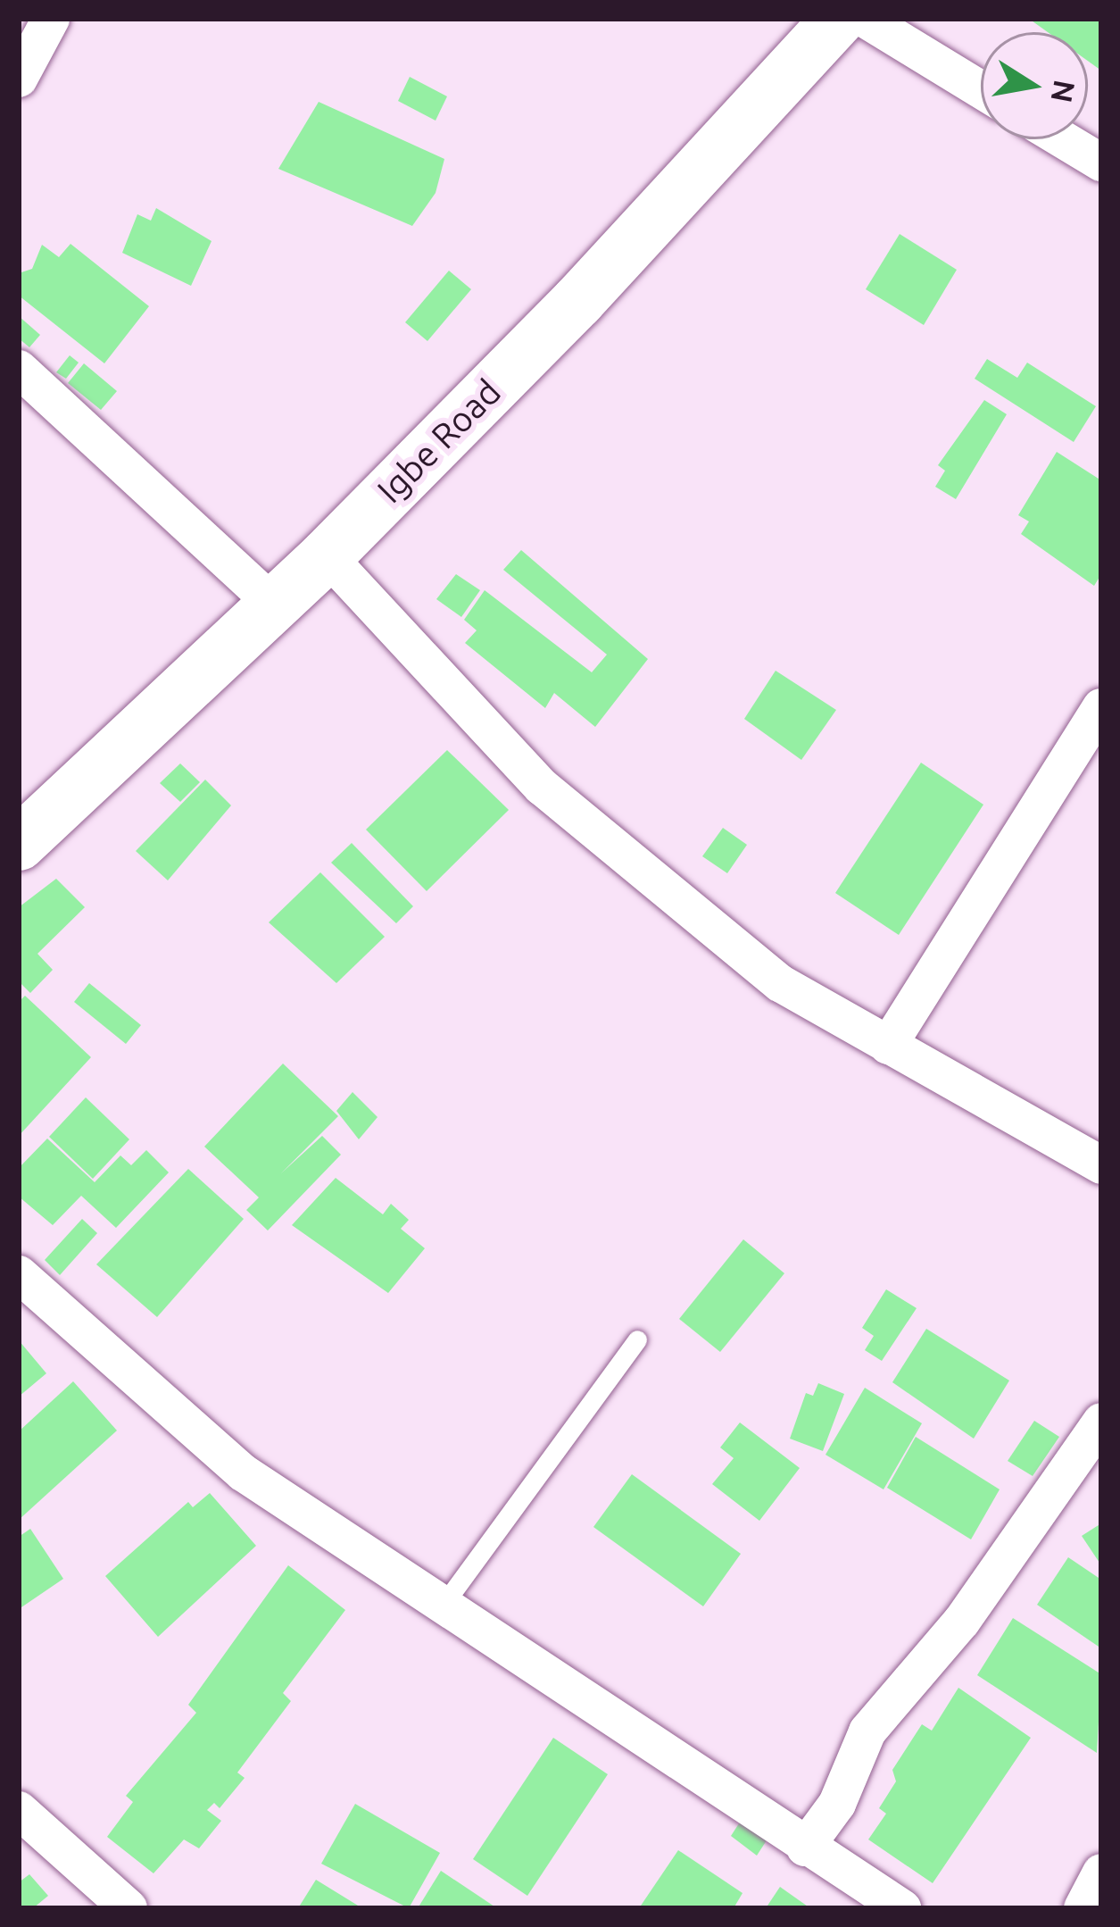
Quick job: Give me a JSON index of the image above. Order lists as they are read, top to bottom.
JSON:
{
  "streets": {
    "street": ["Igbe Road"]
  },
  "north": "right"
}
